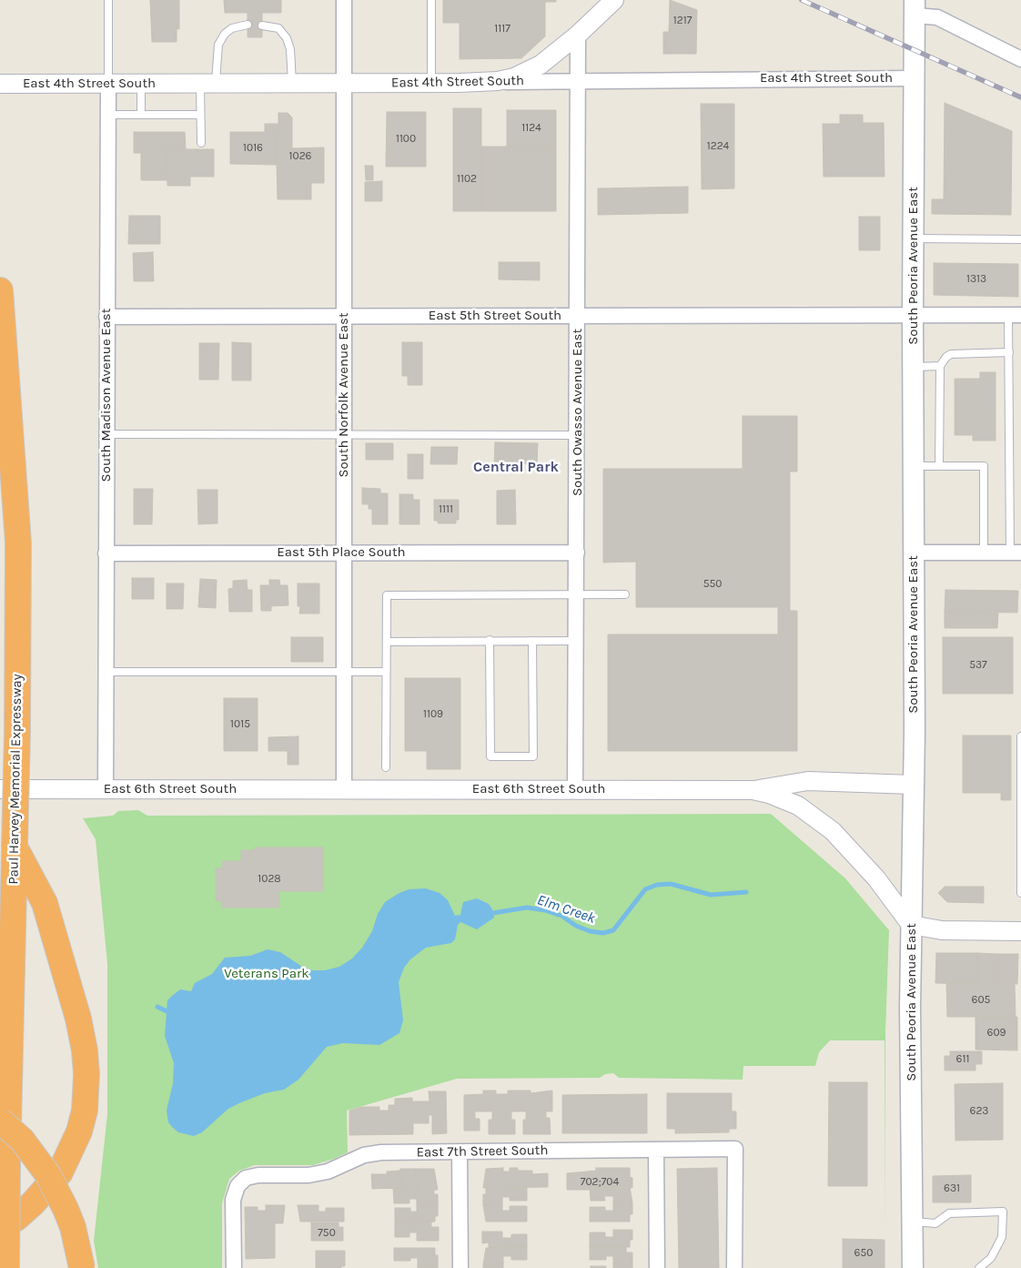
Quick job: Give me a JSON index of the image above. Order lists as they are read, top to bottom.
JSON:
{
  "streets": {
    "highway": ["Paul Harvey Memorial Expressway"],
    "main road": ["South Peoria Avenue East"],
    "street": [
      "East 4th Street South",
      "East 5th Street South",
      "South Madison Avenue East",
      "South Norfolk Avenue East",
      "South Owasso Avenue East",
      "East 5th Place South",
      "East 6th Street South",
      "East 7th Street South"
    ]
  },
  "crossings": [
    ["East 4th Street South", "South Peoria Avenue East"],
    ["East 4th Street South", "South Madison Avenue East"],
    ["East 4th Street South", "South Norfolk Avenue East"],
    ["East 4th Street South", "South Owasso Avenue East"],
    ["South Peoria Avenue East", "East 5th Street South"],
    ["South Peoria Avenue East", "East 6th Street South"],
    ["East 5th Street South", "South Madison Avenue East"],
    ["East 5th Street South", "South Norfolk Avenue East"],
    ["East 5th Street South", "South Owasso Avenue East"],
    ["South Madison Avenue East", "East 5th Place South"],
    ["South Madison Avenue East", "East 6th Street South"],
    ["South Norfolk Avenue East", "East 5th Place South"],
    ["South Norfolk Avenue East", "East 6th Street South"],
    ["South Owasso Avenue East", "East 5th Place South"],
    ["South Owasso Avenue East", "East 6th Street South"]
  ],
  "districts": ["Central Park"],
  "water": ["Elm Creek"],
  "parks": ["Veterans Park"],
  "house_numbers": [
    "1217",
    "1117",
    "1124",
    "1100",
    "1224",
    "1016",
    "1026",
    "1102",
    "1313",
    "1111",
    "550",
    "537",
    "1109",
    "1015",
    "1028",
    "605",
    "609",
    "611",
    "623",
    "702;704",
    "631",
    "750",
    "650"
  ]
}
